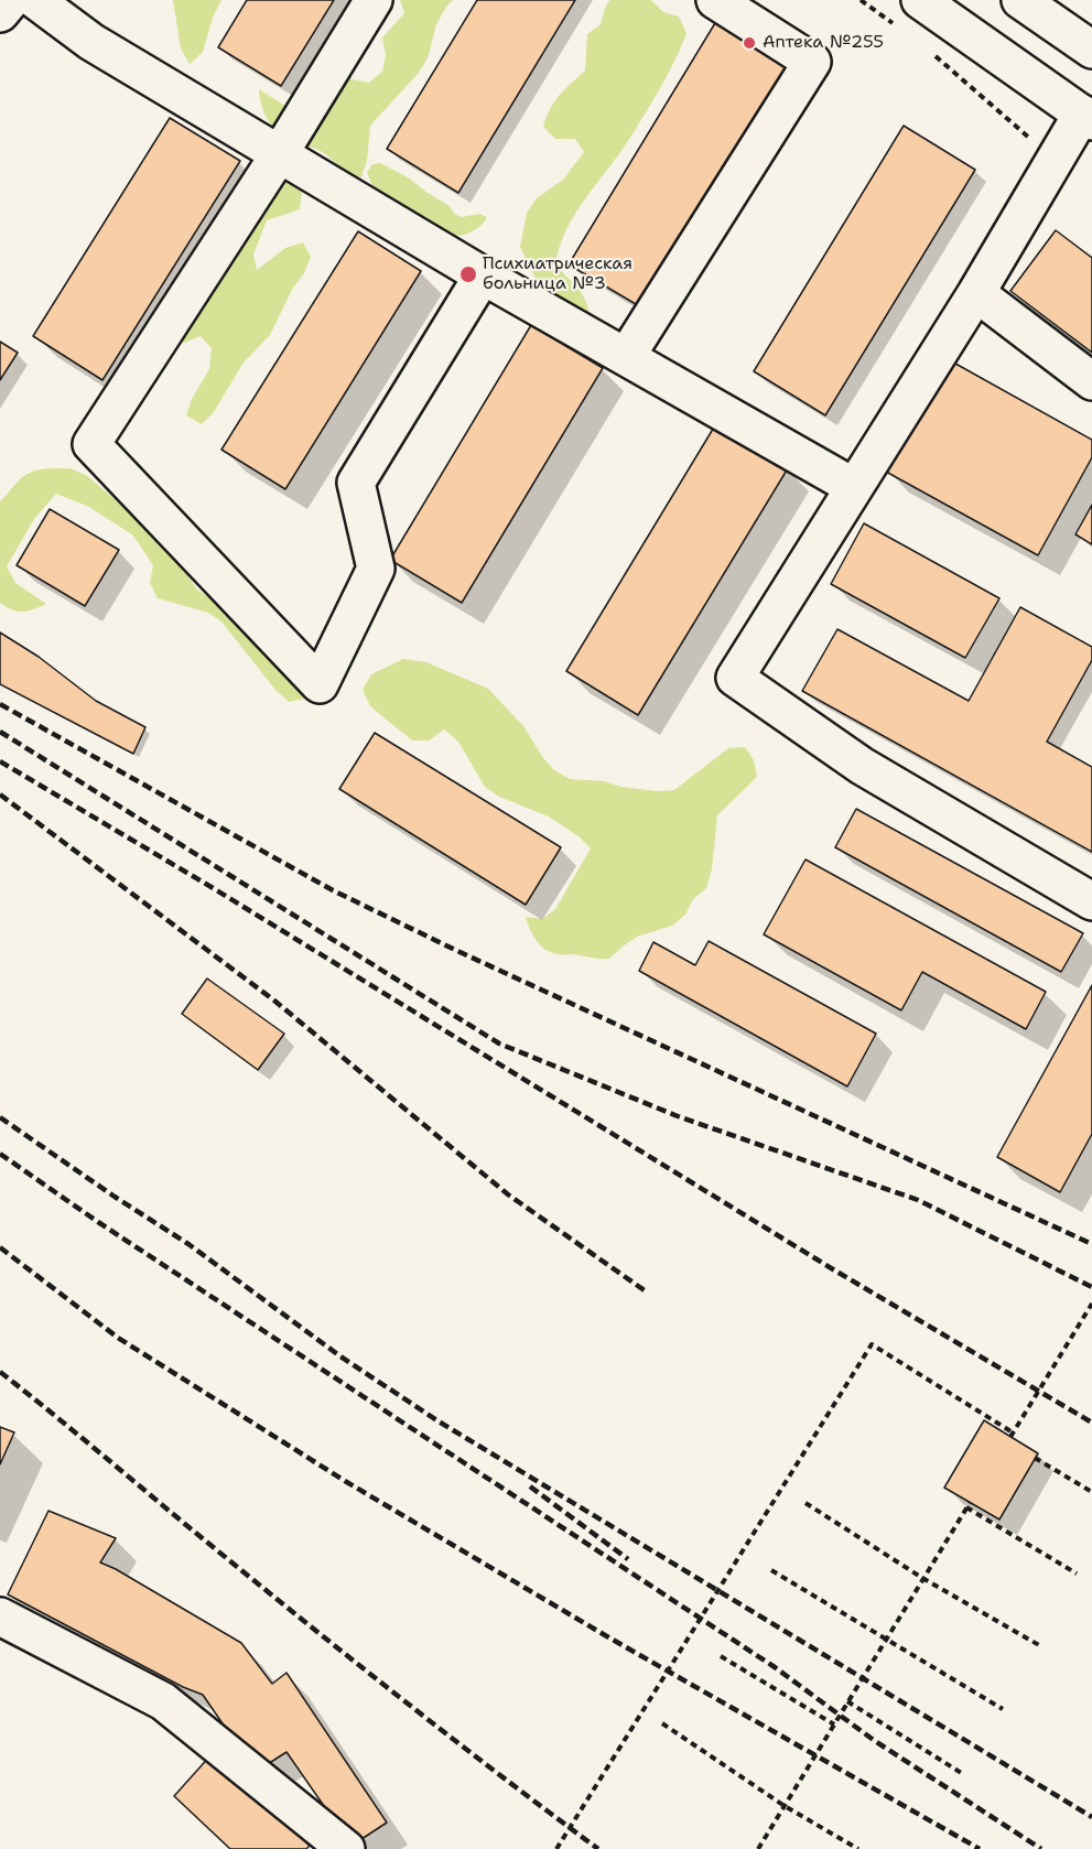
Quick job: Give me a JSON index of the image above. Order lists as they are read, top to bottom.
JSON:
{
  "places": ["Аптека №255", "Психиатрическая больница №3"]
}
